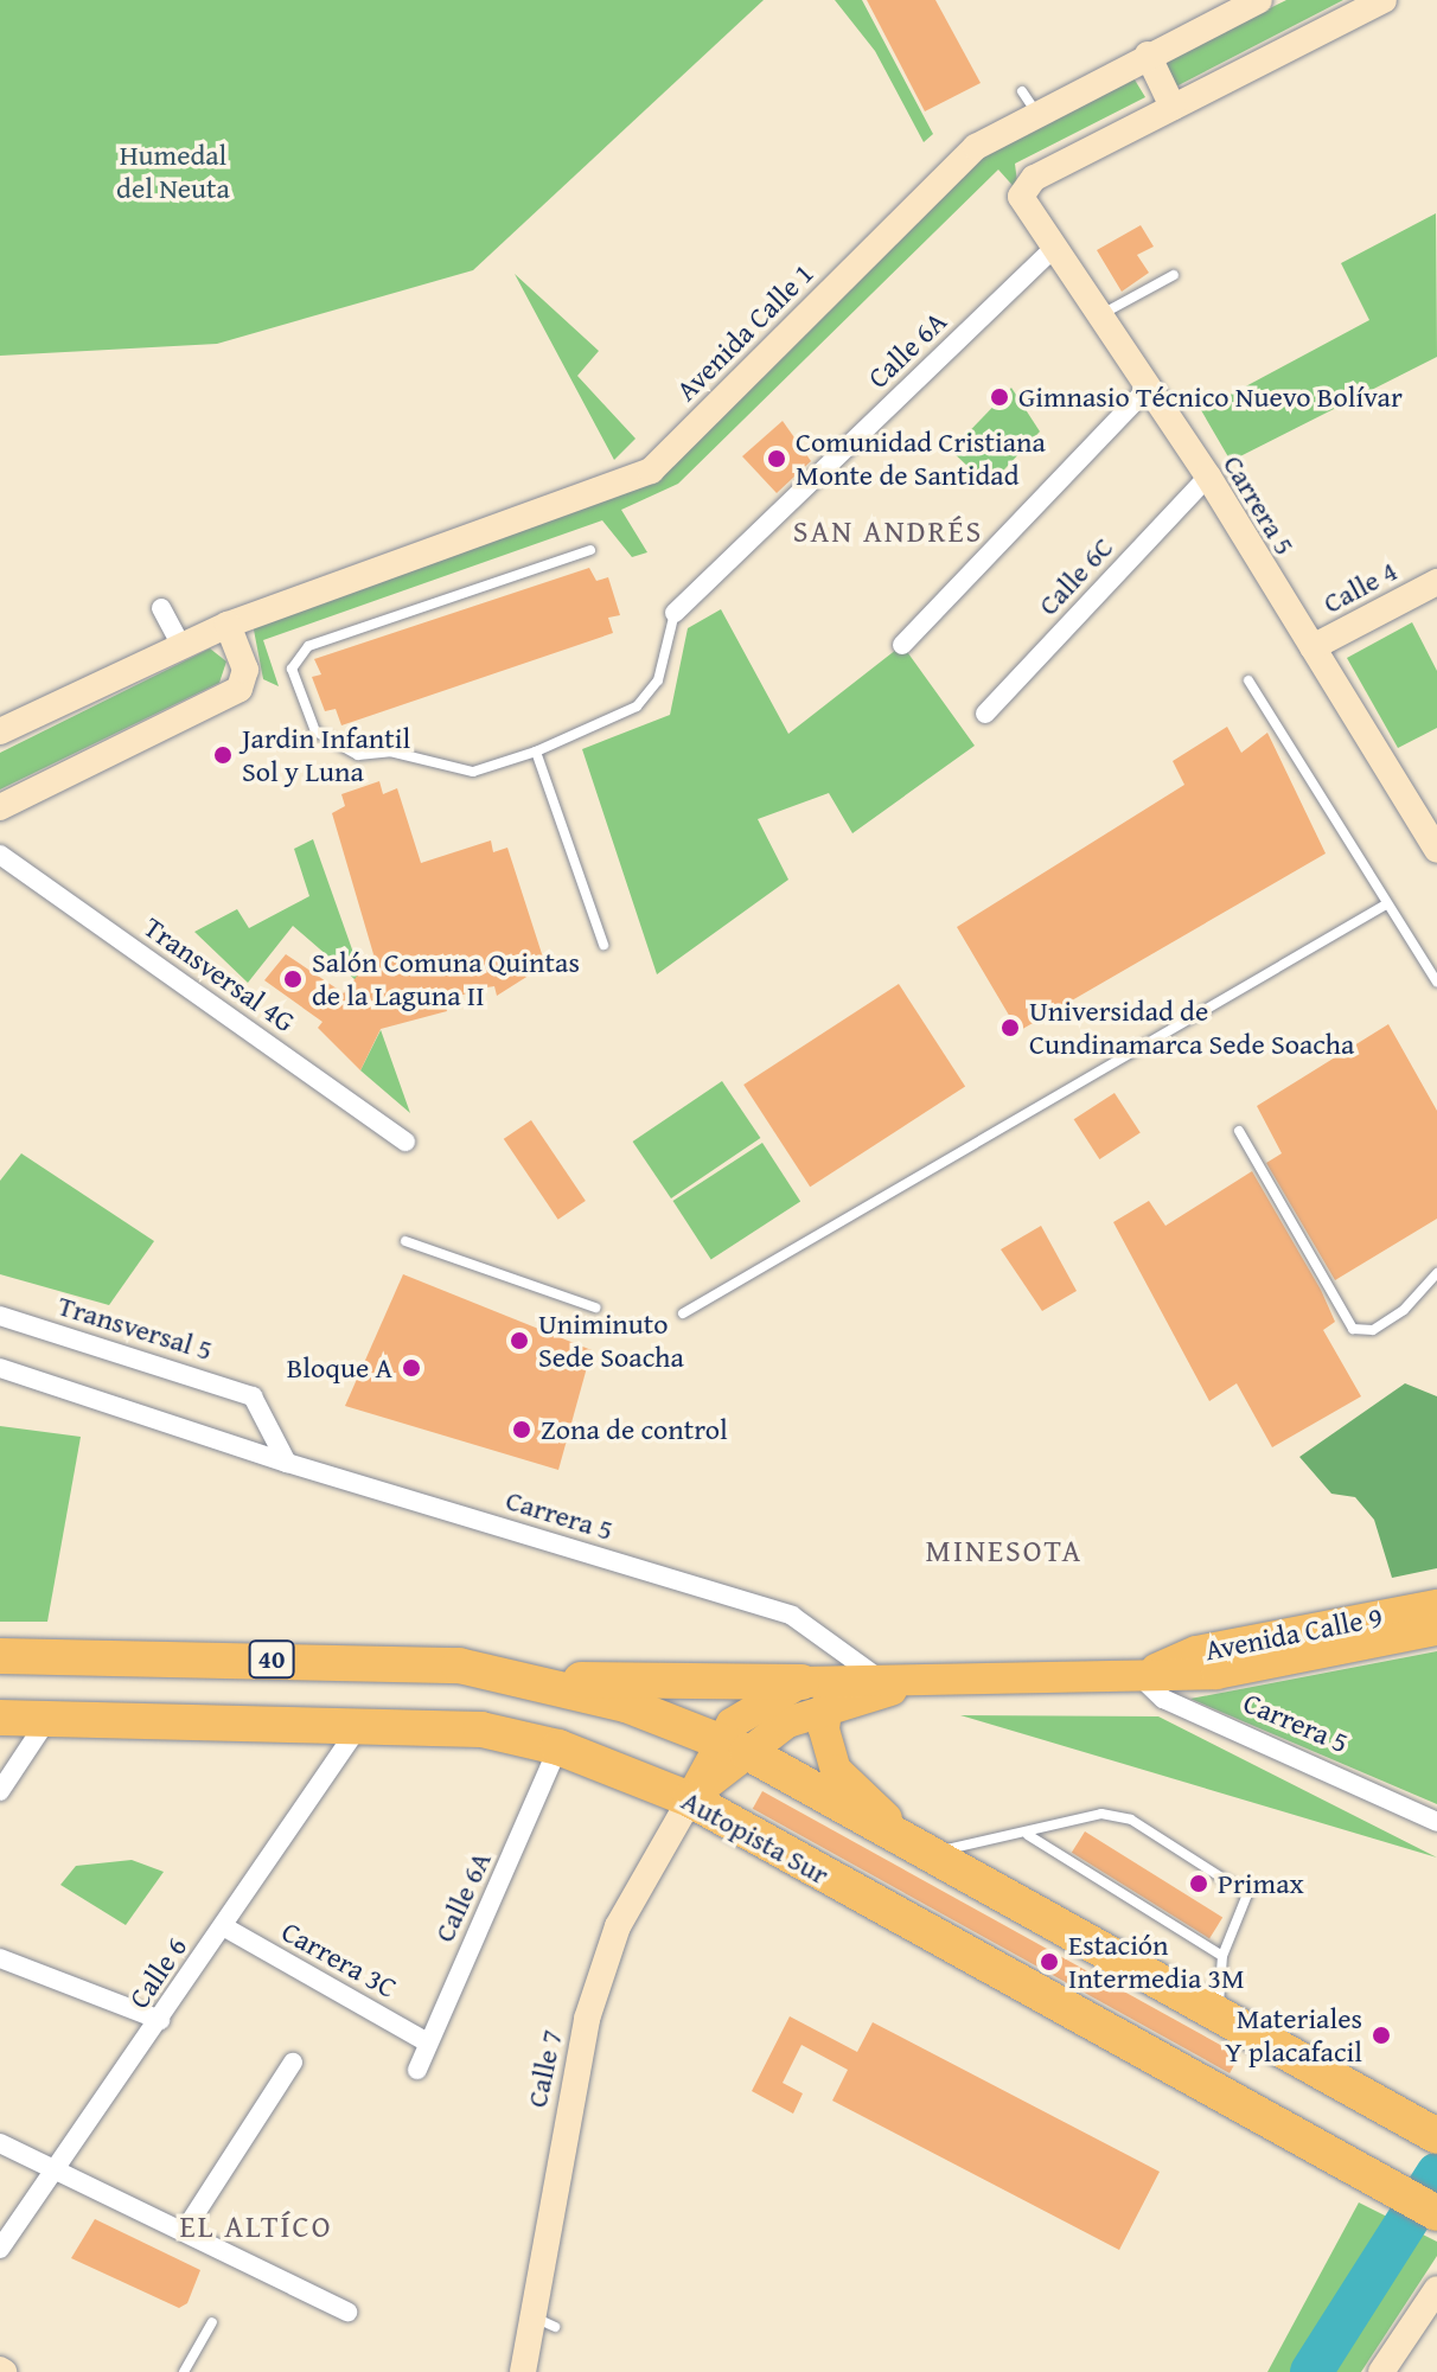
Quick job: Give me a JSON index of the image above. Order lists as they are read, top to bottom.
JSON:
{
  "streets": {
    "highway": ["40", "Autopista Sur"],
    "main road": [
      "Avenida Calle 1",
      "Carrera 5",
      "Calle 4",
      "Avenida Calle 9",
      "Calle 7"
    ],
    "street": [
      "Calle 6A",
      "Calle 6C",
      "Transversal 4G",
      "Transversal 5",
      "Carrera 3C",
      "Calle 6"
    ]
  },
  "crossings": [
    ["Calle 6A", "Carrera 5"],
    ["Calle 6A", "Autopista Sur"],
    ["Calle 6A", "Carrera 3C"],
    ["Carrera 5", "Calle 6C"],
    ["Carrera 5", "Calle 4"],
    ["Carrera 5", "Transversal 5"],
    ["Carrera 5", "Avenida Calle 9"],
    ["Autopista Sur", "Calle 6"],
    ["Autopista Sur", "Calle 7"],
    ["Carrera 3C", "Calle 6"]
  ],
  "districts": ["SAN ANDRÉS", "MINESOTA", "EL ALTÍCO"],
  "parks": ["Humedal del Neuta"],
  "places": [
    "Gimnasio Técnico Nuevo Bolívar",
    "Comunidad Cristiana Monte de Santidad",
    "Jardin Infantil Sol y Luna",
    "Salón Comuna Quintas de la Laguna II",
    "Universidad de Cundinamarca Sede Soacha",
    "Uniminuto Sede Soacha",
    "Bloque A",
    "Zona de control",
    "Primax",
    "Estación Intermedia 3M",
    "Materiales Y placafacil"
  ]
}
